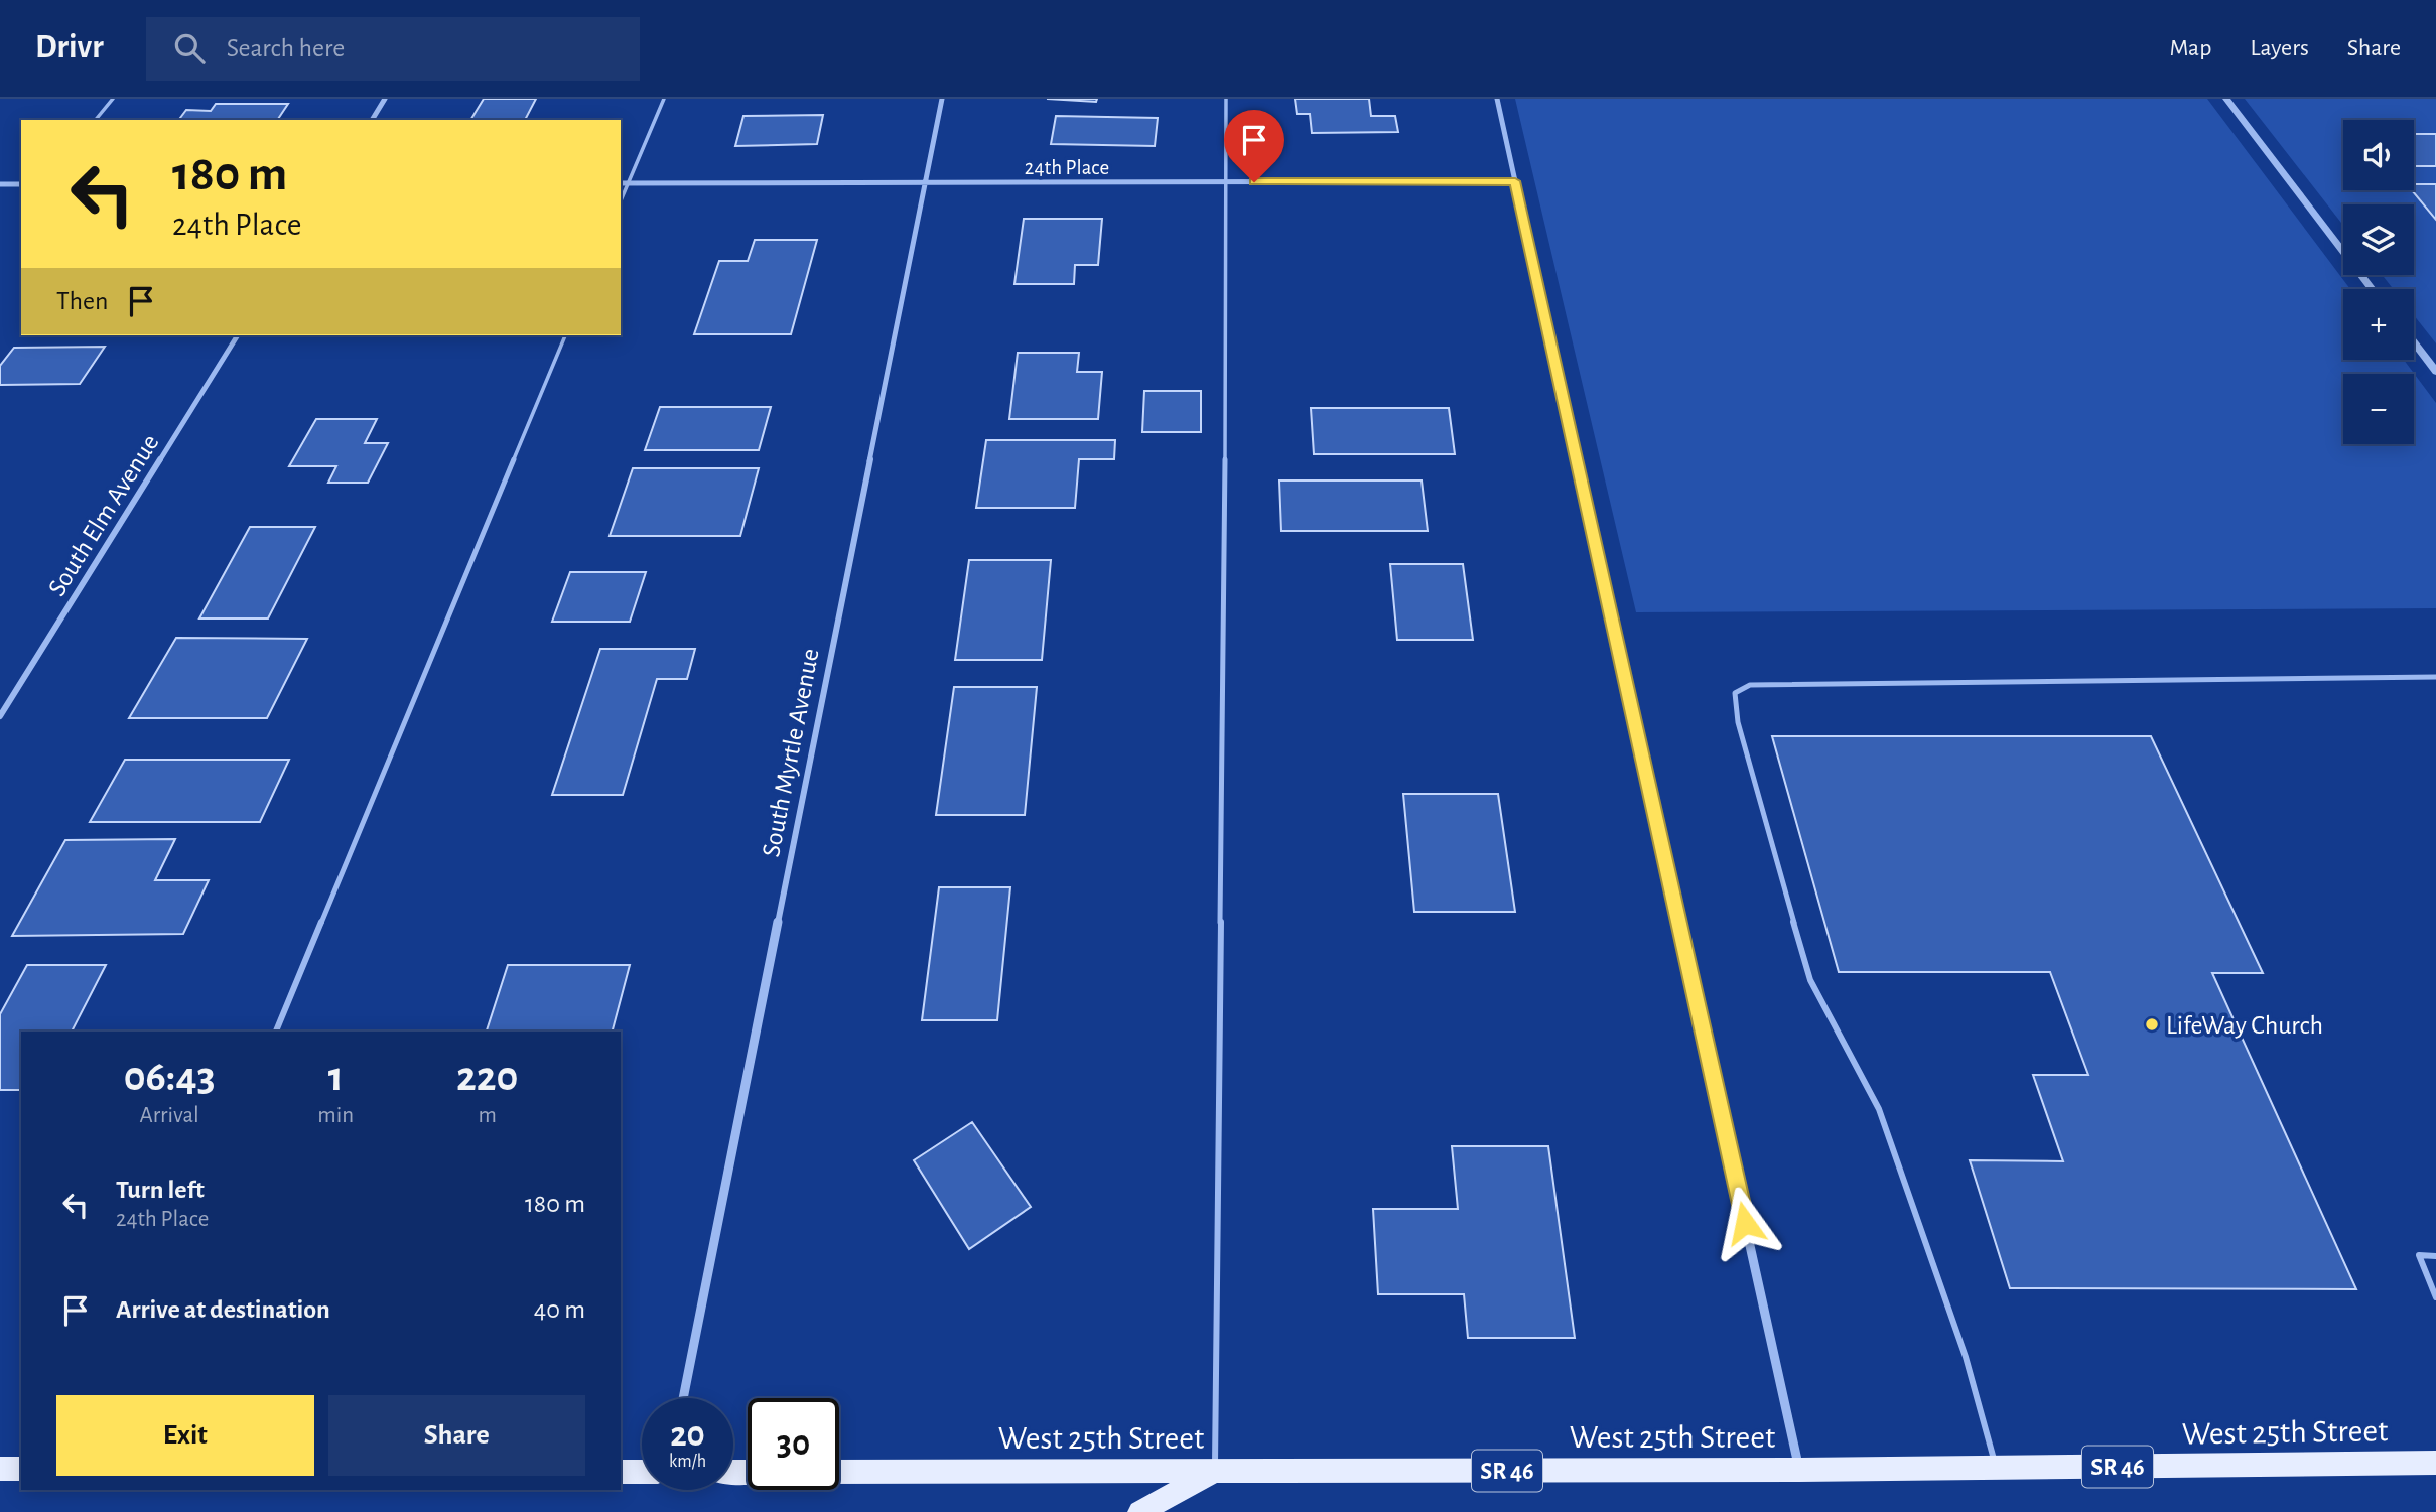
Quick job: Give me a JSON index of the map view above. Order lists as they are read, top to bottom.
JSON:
{
  "streets": {
    "main road": ["West 25th Street", "SR 46"],
    "street": ["24th Place", "South Elm Avenue", "South Myrtle Avenue"]
  },
  "crossings": [
    ["24th Place", "South Myrtle Avenue"]
  ],
  "places": ["LifeWay Church"],
  "page": {
    "header": "Drivr",
    "search": "Search here",
    "nav": ["Map", "Layers", "Share"],
    "map_buttons": ["+", "−"],
    "turn": ["180 m", "24th Place"],
    "then": "Then",
    "eta": [
      "06:43",
      "Arrival",
      "1",
      "min",
      "220",
      "m"
    ],
    "list": [
      {
        "name": "Turn left",
        "note": "24th Place",
        "value": "180 m"
      },
      {
        "name": "Arrive at destination",
        "value": "40 m"
      }
    ],
    "buttons": ["Exit", "Share"],
    "speed": "20 km/h",
    "limit": "30"
  }
}
